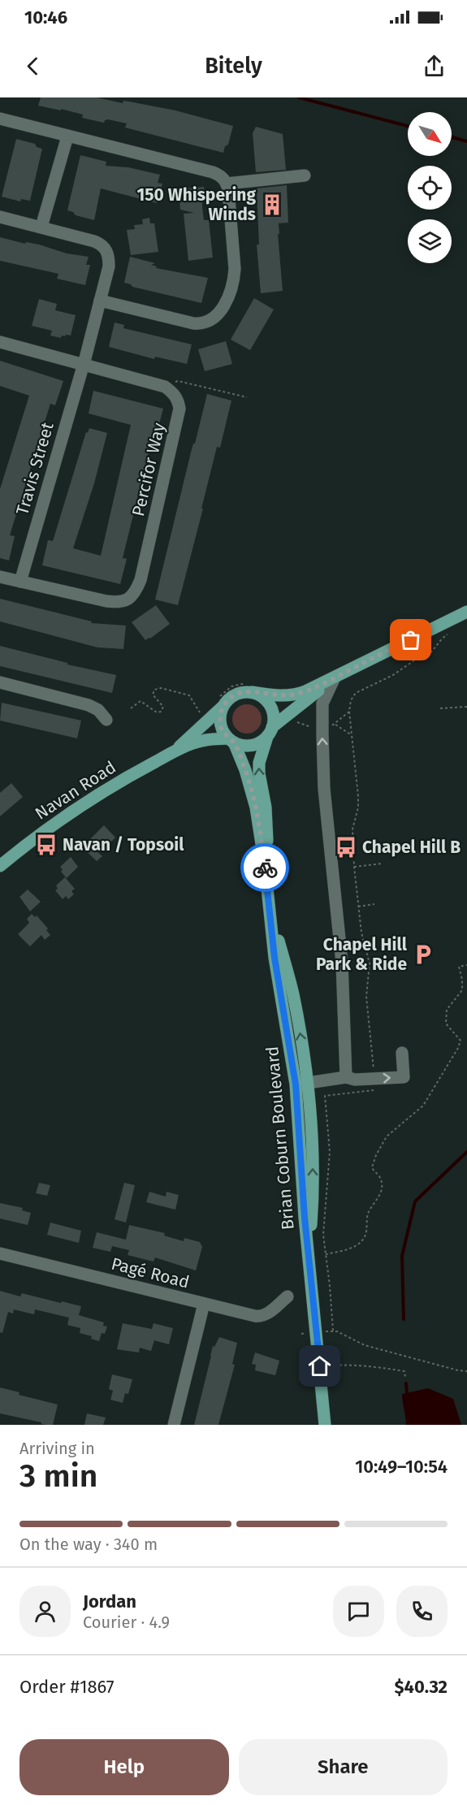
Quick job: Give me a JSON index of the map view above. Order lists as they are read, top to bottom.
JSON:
{
  "streets": {
    "main road": ["Navan Road", "Brian Coburn Boulevard"],
    "street": ["Travis Street", "Percifor Way", "Pagé Road"]
  },
  "crossings": [
    ["Travis Street", "Percifor Way"],
    ["Navan Road", "Brian Coburn Boulevard"]
  ],
  "places": {
    "building": ["150 Whispering Winds"],
    "bus stop": ["Navan / Topsoil", "Chapel Hill B"],
    "parking": ["Chapel Hill Park & Ride"]
  },
  "north": "bottom right",
  "page": {
    "status": "10:46",
    "header": "Bitely",
    "heading": ["3 min", "Arriving in", "10:49–10:54"],
    "panel": [
      "Jordan",
      "Courier · 4.9",
      "Order #1867",
      "$40.32"
    ],
    "bar": "On the way · 340 m",
    "buttons": ["Help", "Share"]
  }
}
